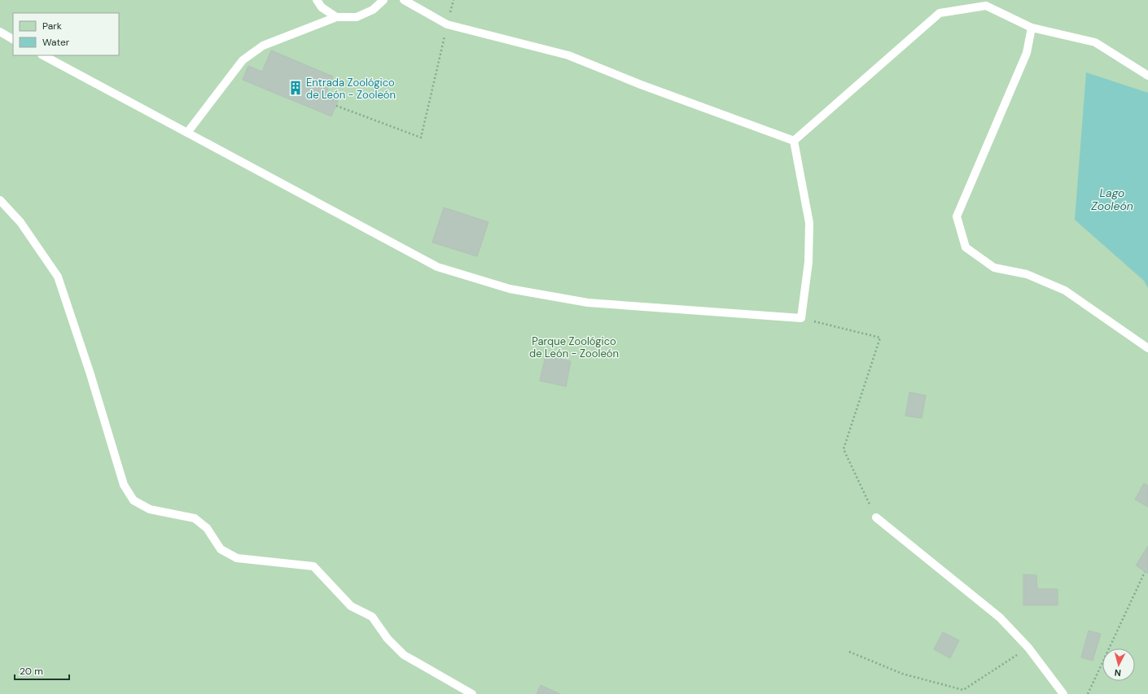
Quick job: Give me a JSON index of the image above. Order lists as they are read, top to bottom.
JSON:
{
  "water": ["Lago Zooleón"],
  "parks": ["Parque Zoológico de León - Zooleón"],
  "places": {
    "building": ["Entrada Zoológico de León - Zooleón"]
  },
  "legend": ["Park", "Water"],
  "scale_bar": "20 m",
  "north": "bottom"
}
